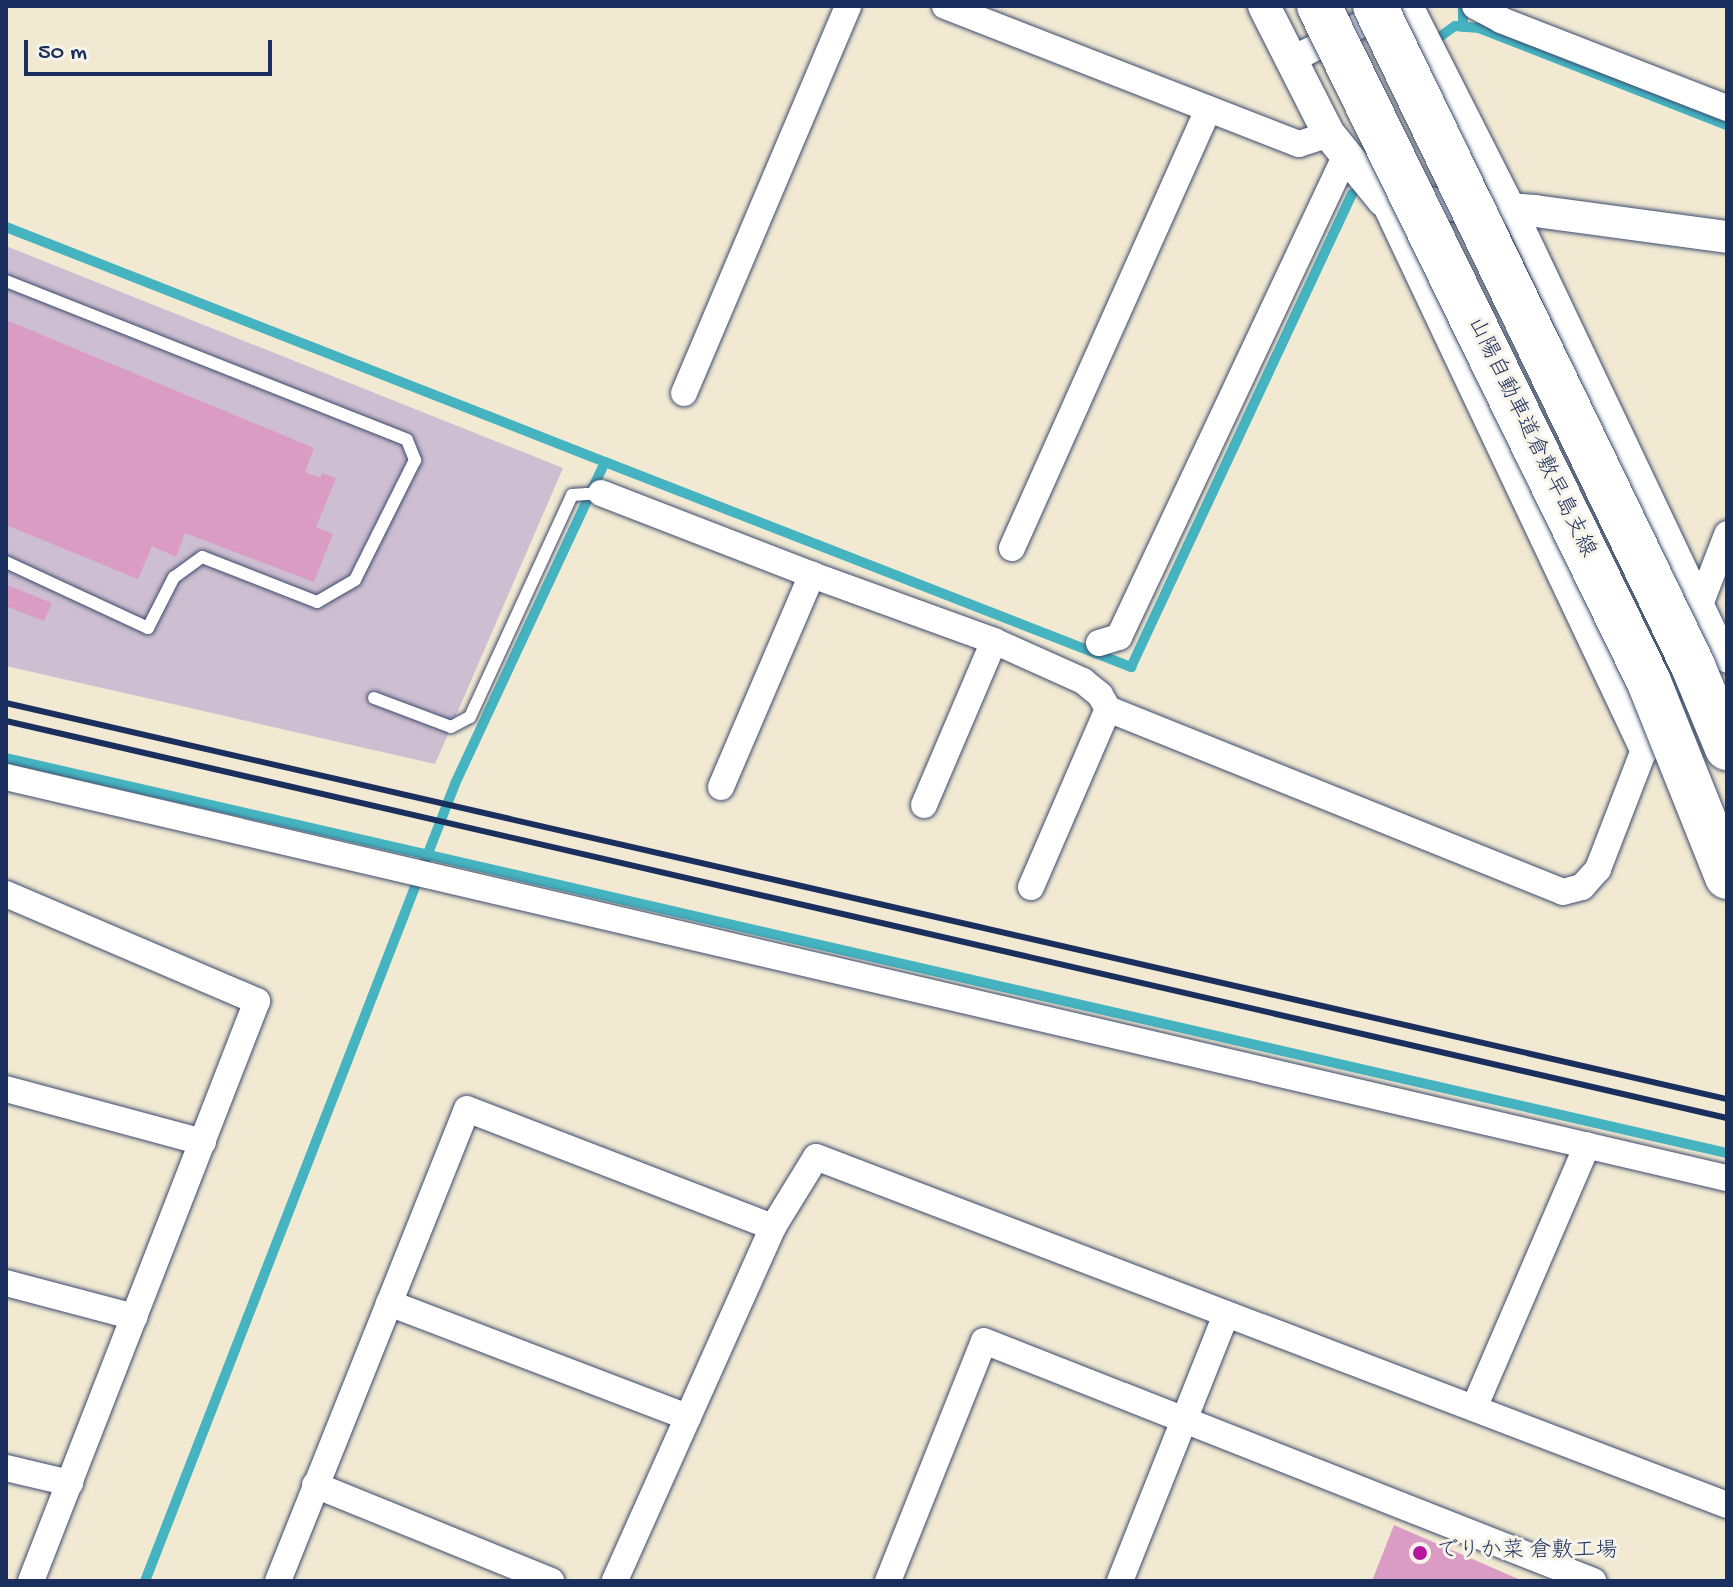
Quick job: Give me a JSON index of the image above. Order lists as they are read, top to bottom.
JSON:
{
  "streets": {
    "highway": ["山陽自動車道倉敷早島支線"]
  },
  "places": ["でりか菜 倉敷工場"],
  "scale_bar": "50 m"
}
